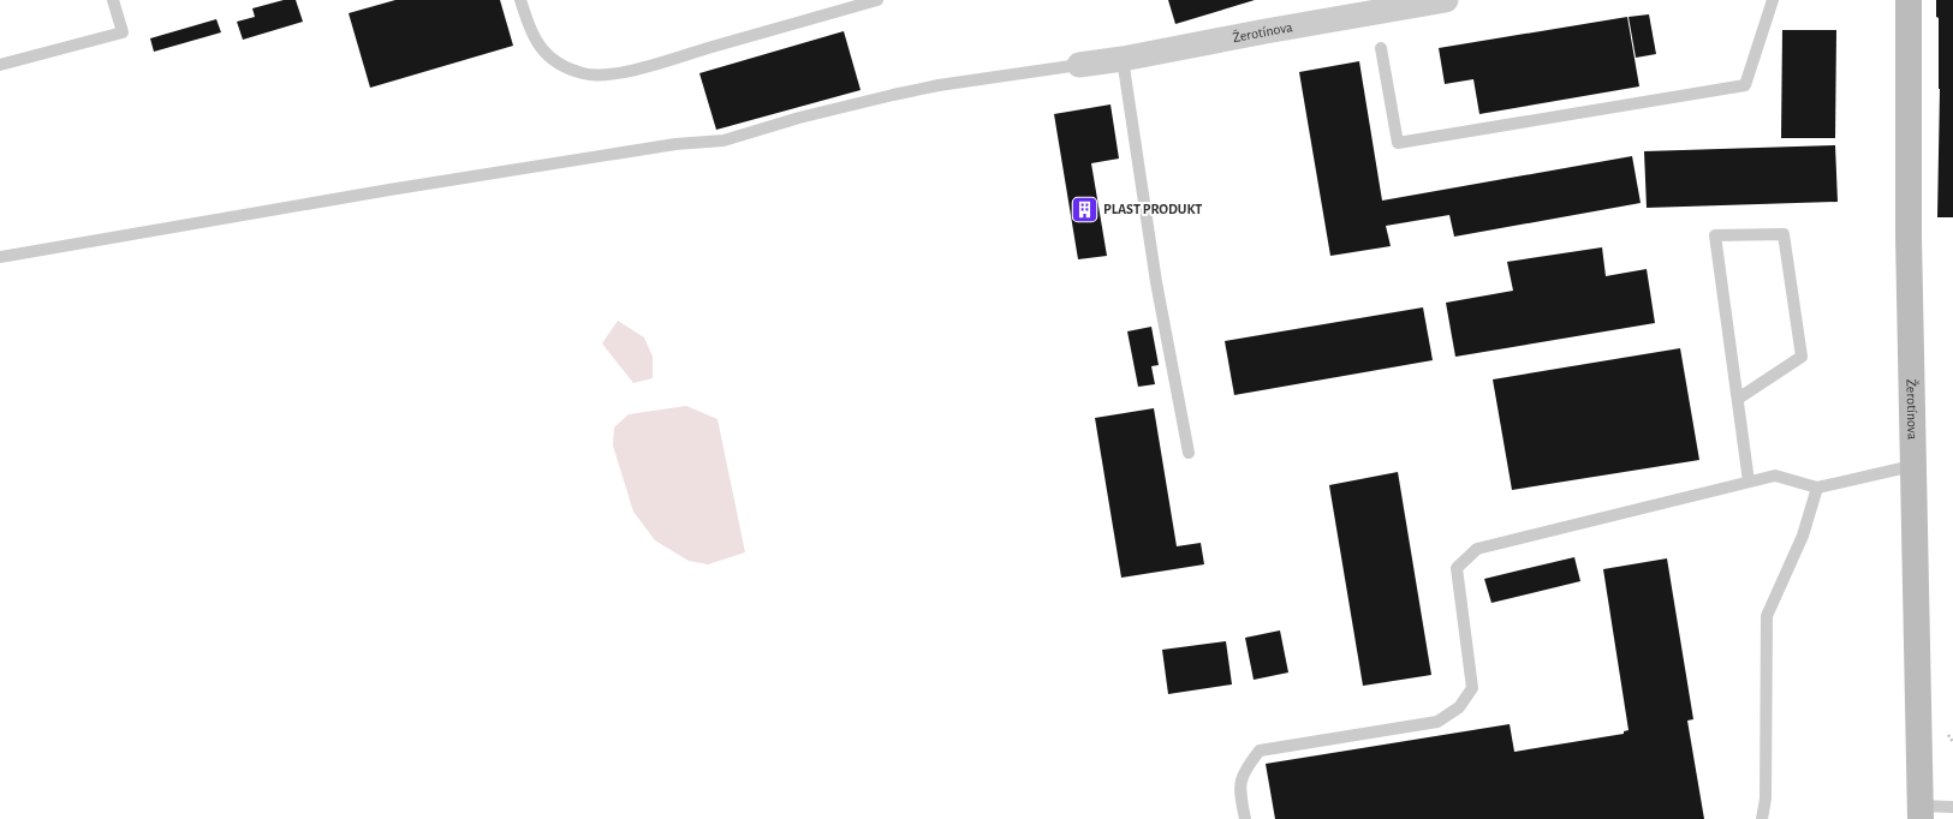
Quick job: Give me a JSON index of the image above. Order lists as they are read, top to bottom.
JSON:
{
  "streets": {
    "street": ["Žerotínova"]
  },
  "places": {
    "building": ["PLAST PRODUKT"]
  }
}
